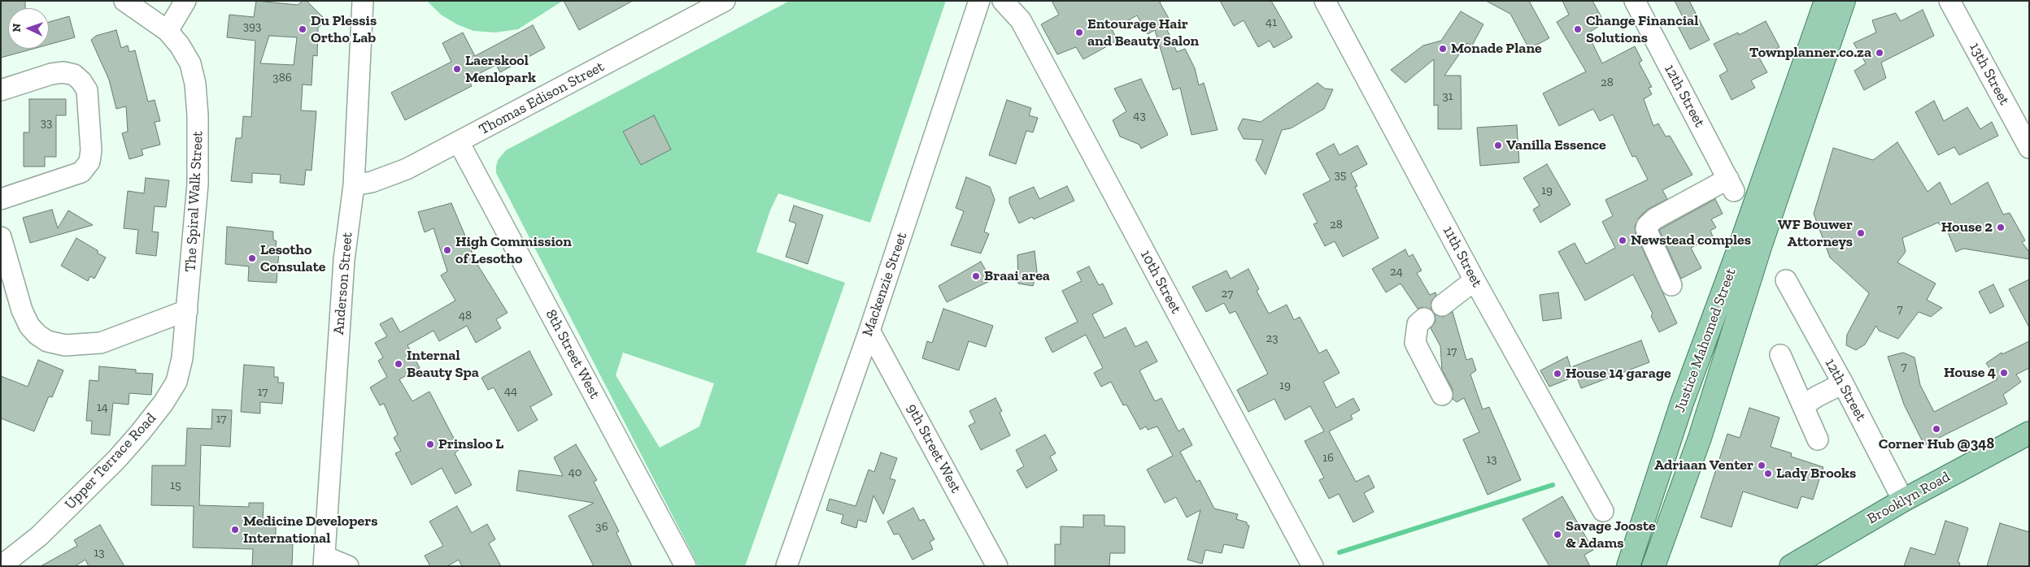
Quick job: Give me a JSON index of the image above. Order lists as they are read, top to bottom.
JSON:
{
  "streets": {
    "main road": ["Justice Mahomed Street", "Brooklyn Road"],
    "street": [
      "13th Street",
      "12th Street",
      "Thomas Edison Street",
      "The Spiral Walk Street",
      "11th Street",
      "10th Street",
      "Anderson Street",
      "Mackenzie Street",
      "8th Street West",
      "9th Street West",
      "Upper Terrace Road"
    ]
  },
  "crossings": [
    ["12th Street", "Brooklyn Road"],
    ["Thomas Edison Street", "Anderson Street"],
    ["Thomas Edison Street", "8th Street West"],
    ["The Spiral Walk Street", "Upper Terrace Road"],
    ["Mackenzie Street", "9th Street West"]
  ],
  "places": [
    "Du Plessis Ortho Lab",
    "Change Financial Solutions",
    "Entourage Hair and Beauty Salon",
    "Monade Plane",
    "Townplanner.co.za",
    "Laerskool Menlopark",
    "Vanilla Essence",
    "House 2",
    "WF Bouwer Attorneys",
    "Newstead comples",
    "High Commission of Lesotho",
    "Lesotho Consulate",
    "Braai area",
    "Internal Beauty Spa",
    "House 4",
    "House 14 garage",
    "Corner Hub @348",
    "Prinsloo L",
    "Adriaan Venter",
    "Lady Brooks",
    "Medicine Developers International",
    "Savage Jooste & Adams"
  ],
  "house_numbers": [
    "41",
    "393",
    "386",
    "28",
    "31",
    "43",
    "33",
    "35",
    "19",
    "28",
    "24",
    "27",
    "7",
    "48",
    "23",
    "17",
    "7",
    "19",
    "44",
    "17",
    "14",
    "17",
    "16",
    "13",
    "40",
    "15",
    "36",
    "13"
  ],
  "north": "left"
}
